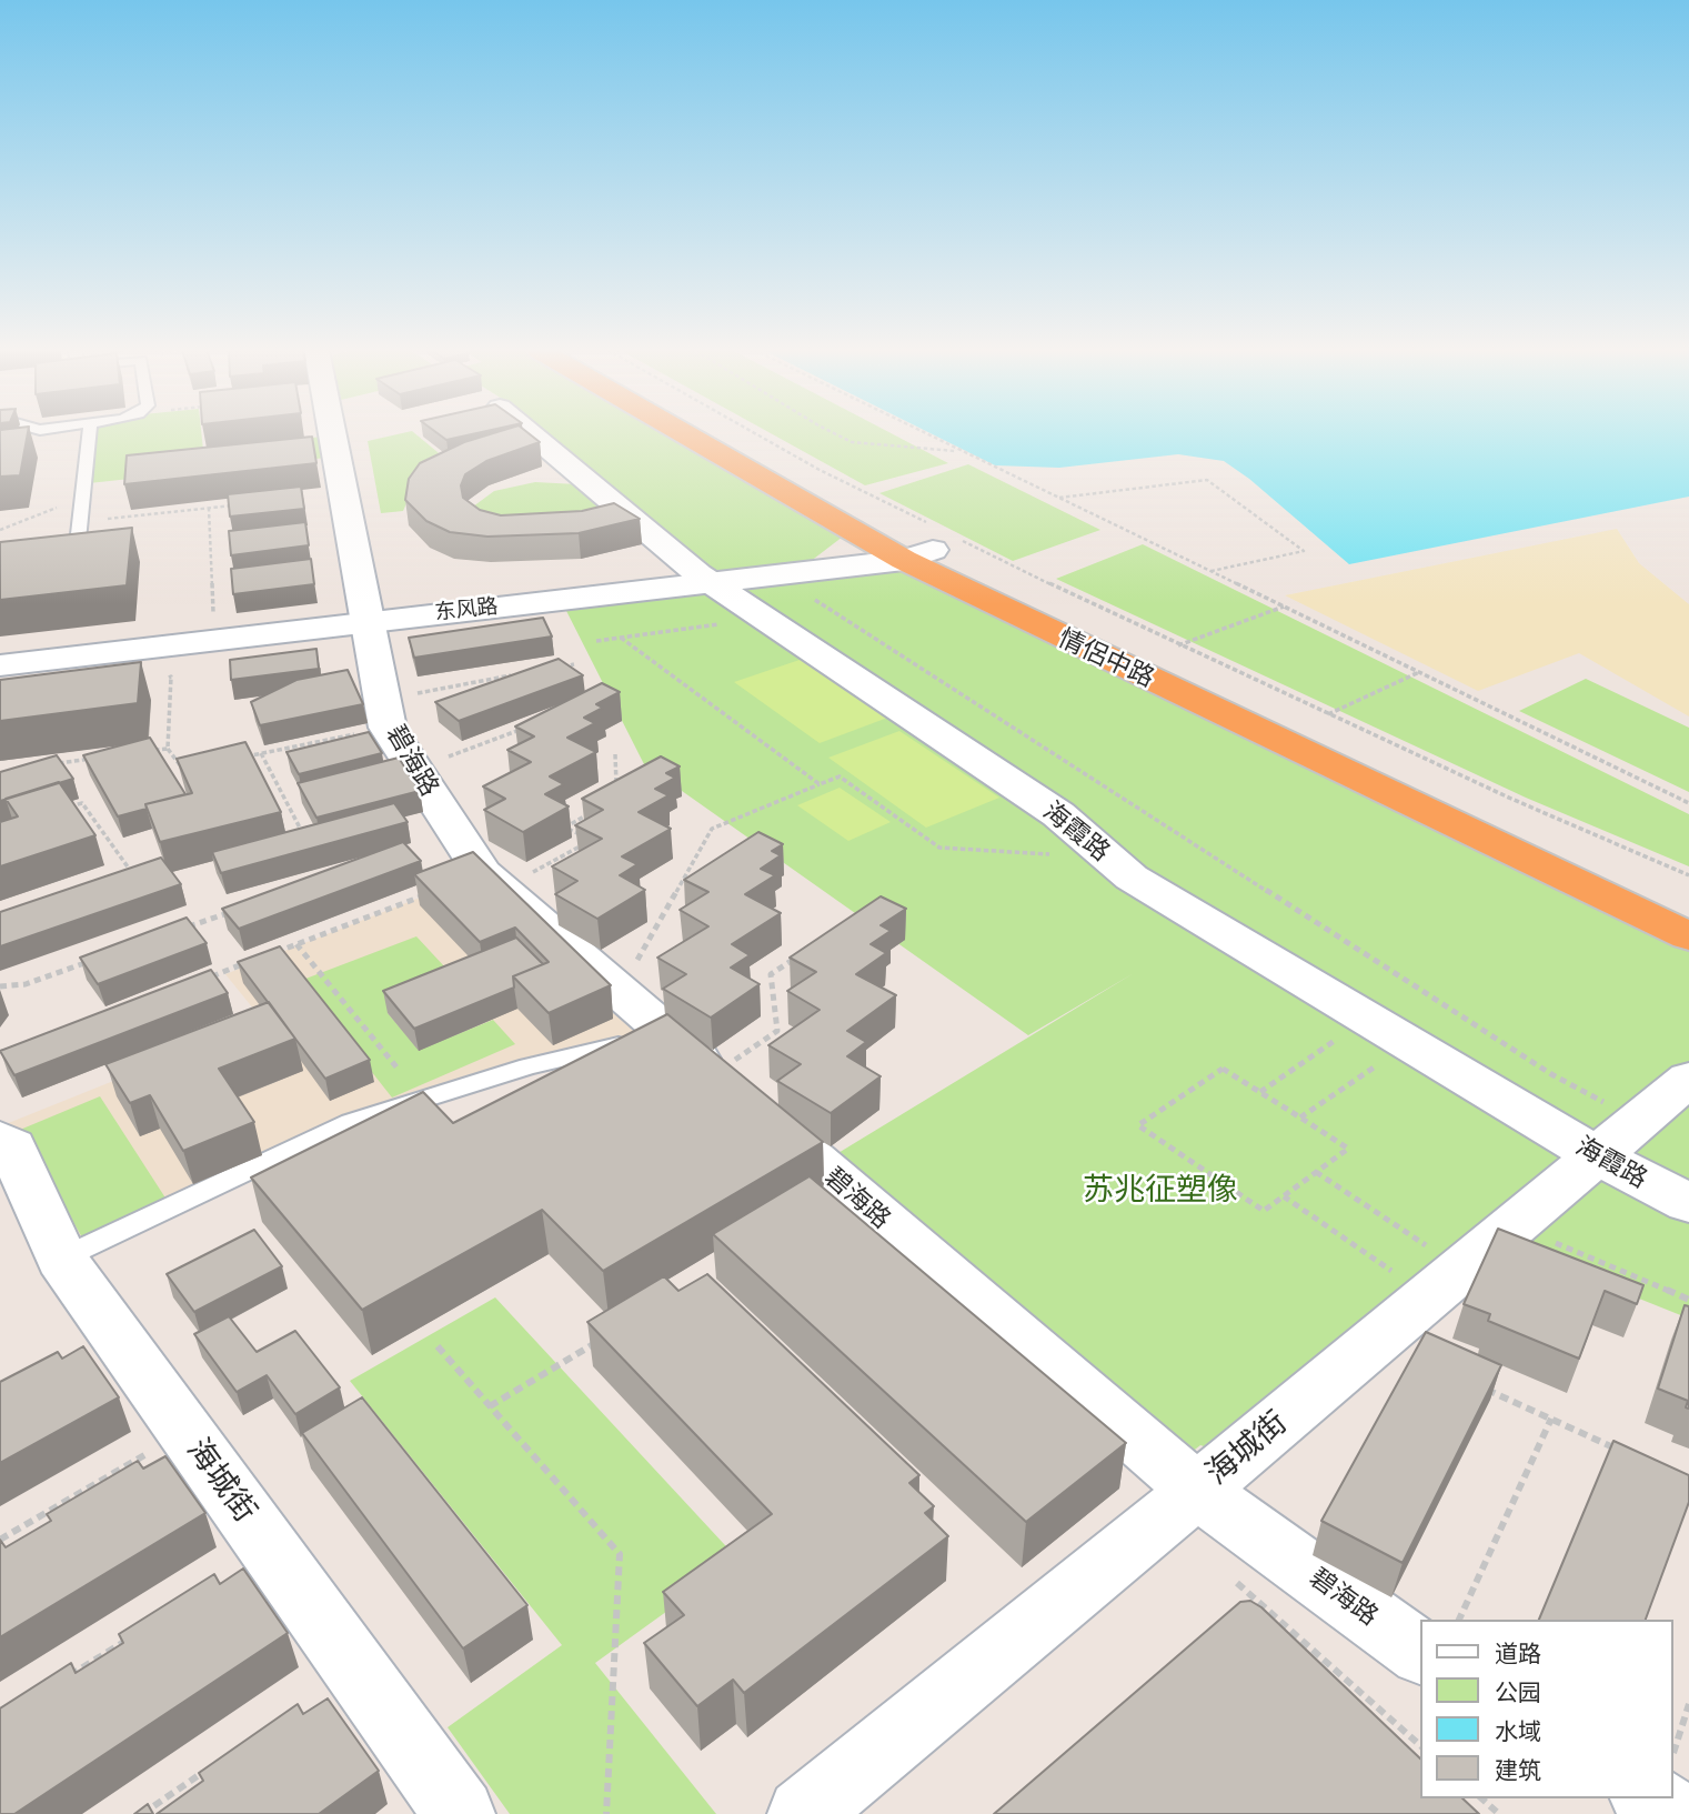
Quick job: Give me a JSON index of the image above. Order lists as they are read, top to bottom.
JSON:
{
  "streets": {
    "highway": ["情侶中路"],
    "street": [
      "东风路",
      "碧海路",
      "海霞路",
      "海城街"
    ]
  },
  "crossings": [
    ["东风路", "情侶中路"],
    ["东风路", "碧海路"],
    ["东风路", "海霞路"],
    ["碧海路", "海城街"],
    ["海霞路", "海城街"]
  ],
  "parks": ["苏兆征塑像"],
  "legend": [
    "道路",
    "公园",
    "水域",
    "建筑"
  ]
}
